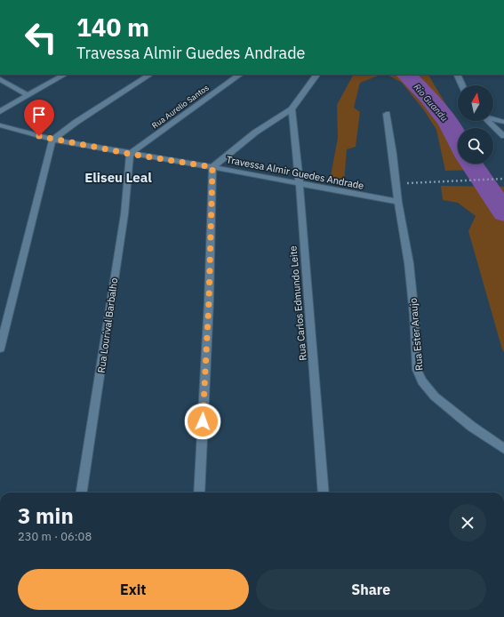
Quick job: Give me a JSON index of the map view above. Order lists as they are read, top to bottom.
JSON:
{
  "streets": {
    "street": [
      "Rua Aurelio Santos",
      "Travessa Almir Guedes Andrade",
      "Rua Carlos Edmundo Leite",
      "Rua Lourival Barbalho",
      "Rua Ester Araujo"
    ]
  },
  "crossings": [
    ["Rua Aurelio Santos", "Travessa Almir Guedes Andrade"],
    ["Rua Aurelio Santos", "Rua Lourival Barbalho"],
    ["Travessa Almir Guedes Andrade", "Rua Carlos Edmundo Leite"],
    ["Travessa Almir Guedes Andrade", "Rua Lourival Barbalho"],
    ["Travessa Almir Guedes Andrade", "Rua Ester Araujo"]
  ],
  "districts": ["Eliseu Leal"],
  "water": ["Rio Guandu"],
  "north": "top",
  "page": {
    "turn": ["140 m", "Travessa Almir Guedes Andrade"],
    "heading": ["3 min", "230 m · 06:08"],
    "buttons": ["Exit", "Share"]
  }
}
